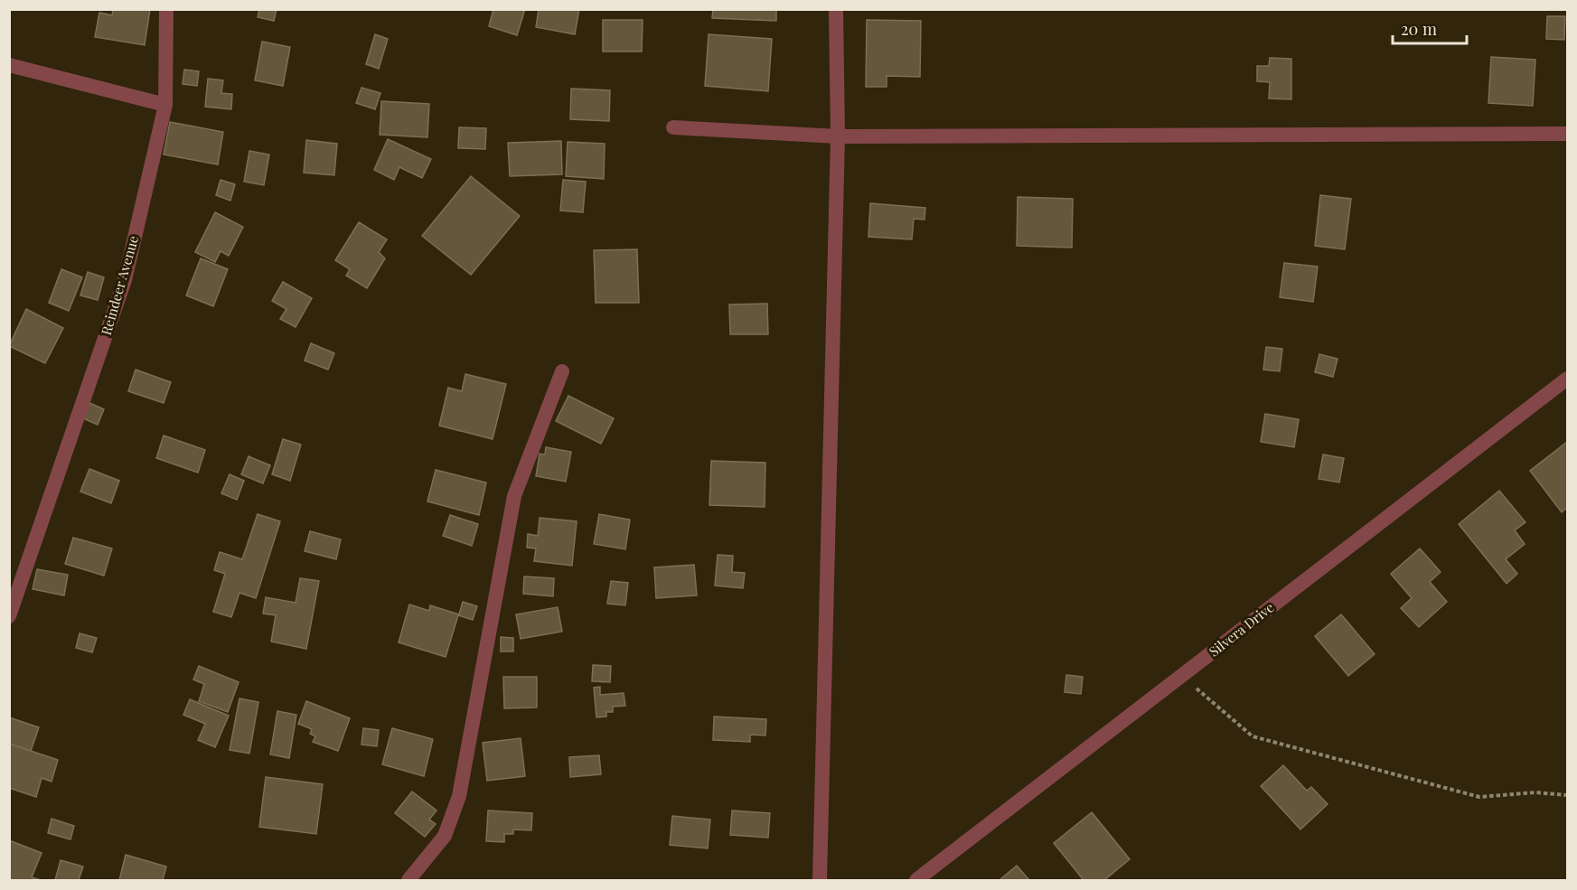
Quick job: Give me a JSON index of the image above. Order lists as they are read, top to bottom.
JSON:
{
  "streets": {
    "street": ["Reindeer Avenue", "Silvera Drive"]
  },
  "scale_bar": "20 m"
}
